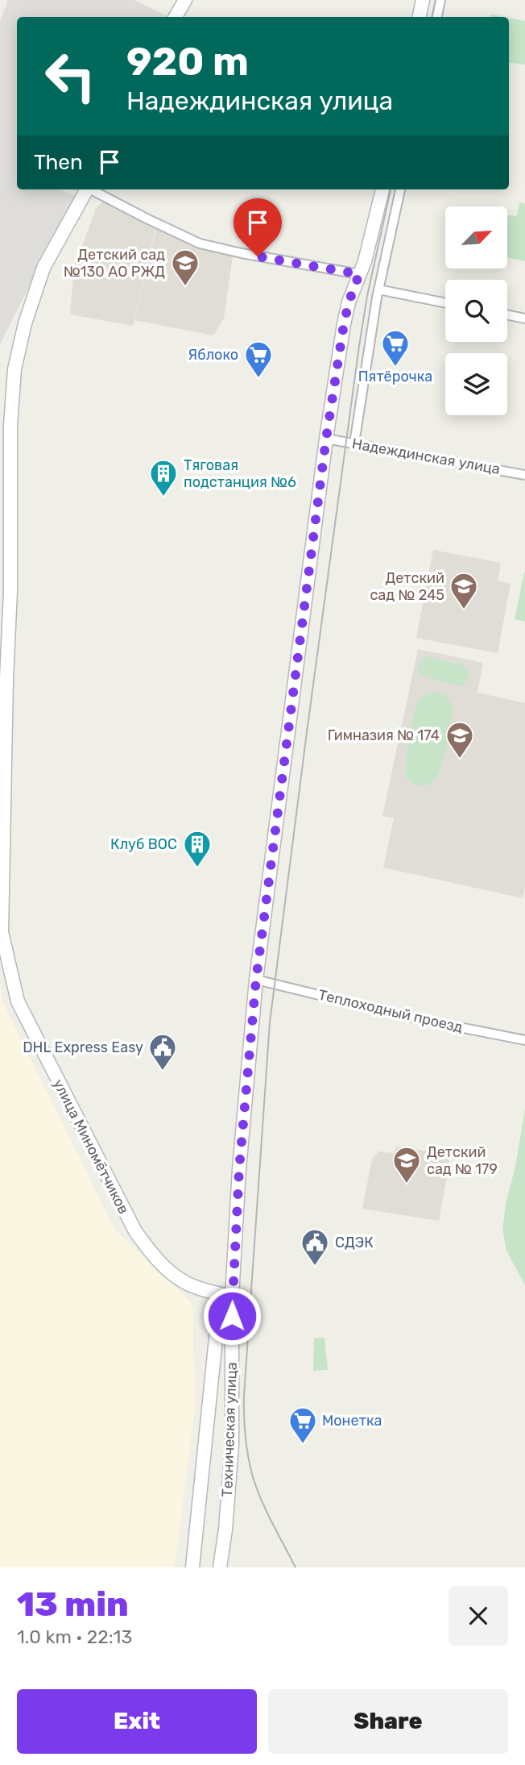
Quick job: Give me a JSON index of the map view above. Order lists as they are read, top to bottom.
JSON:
{
  "streets": {
    "main road": ["улица Миномётчиков", "Техническая улица"],
    "street": ["Надеждинская улица", "Теплоходный проезд"]
  },
  "crossings": [
    ["Надеждинская улица", "Техническая улица"],
    ["Теплоходный проезд", "Техническая улица"],
    ["улица Миномётчиков", "Техническая улица"]
  ],
  "places": {
    "school or university": [
      "Детский сад №130 АО РЖД",
      "Детский сад № 245",
      "Гимназия № 174",
      "Детский сад № 179"
    ],
    "supermarket": ["Пятёрочка", "Яблоко", "Монетка"],
    "building": ["Тяговая подстанция №6", "Клуб ВОС"],
    "public building": ["DHL Express Easy", "СДЭК"]
  },
  "north": "top right",
  "page": {
    "turn": ["920 m", "Надеждинская улица"],
    "then": "Then",
    "heading": ["13 min", "1.0 km · 22:13"],
    "buttons": ["Exit", "Share"]
  }
}
